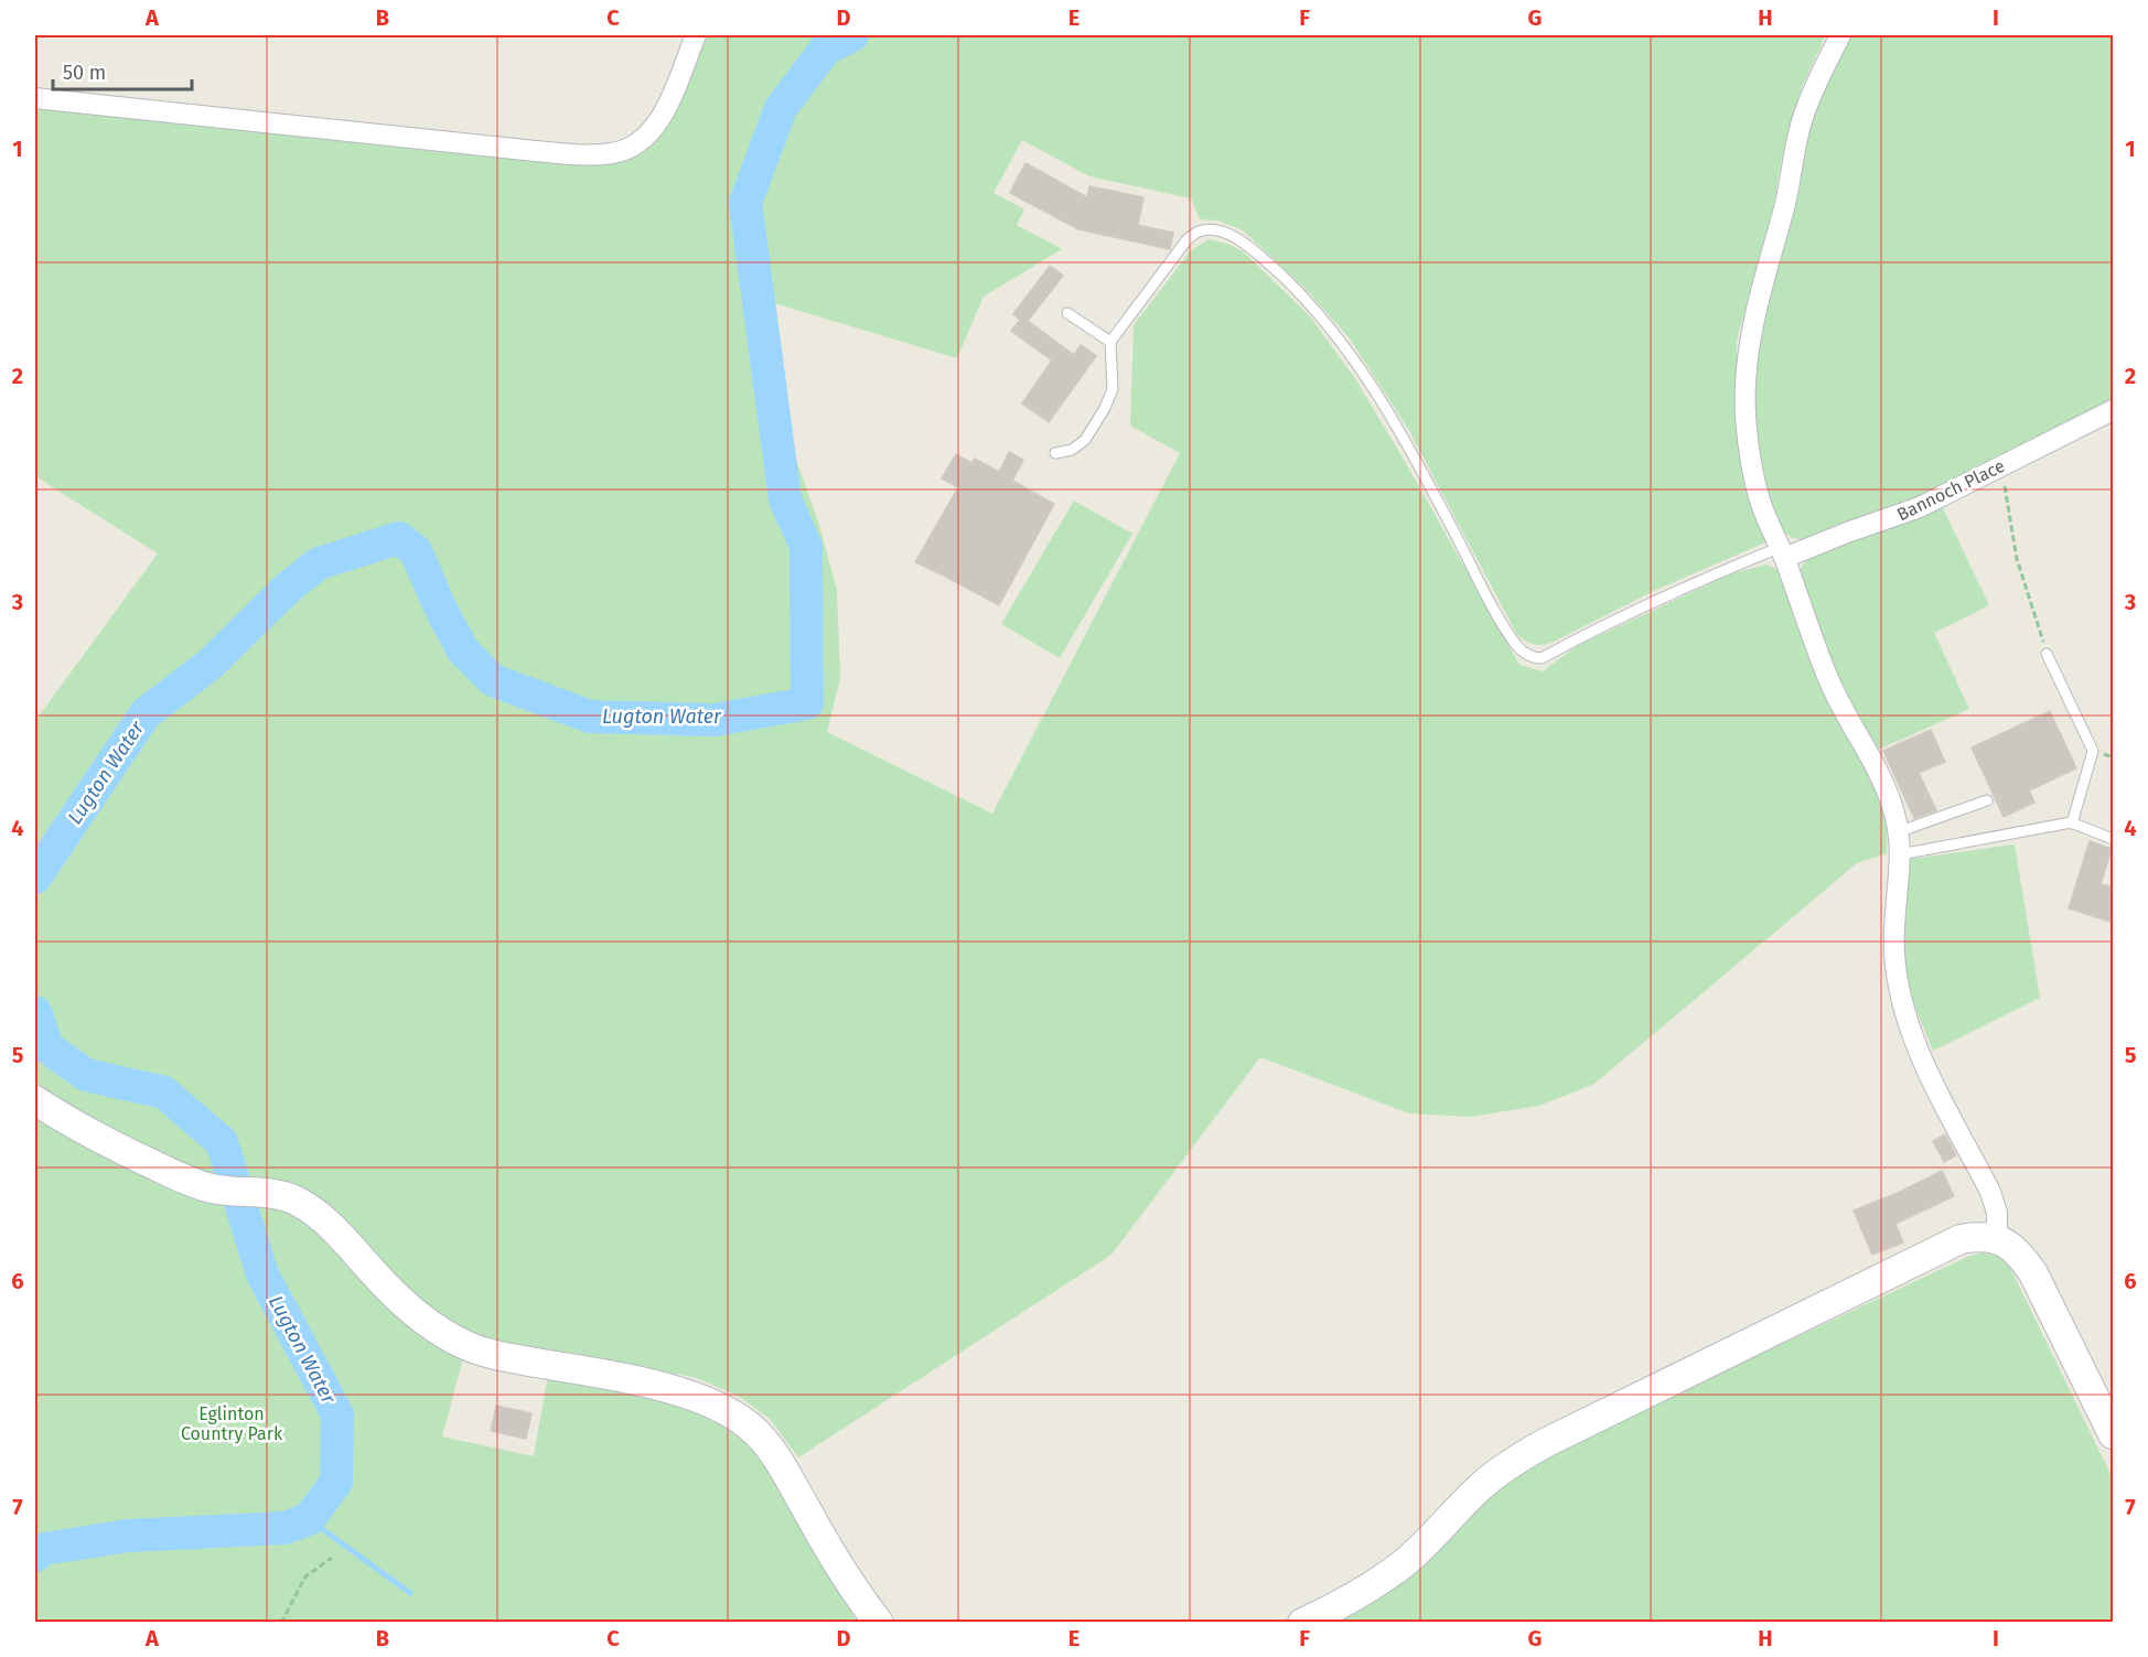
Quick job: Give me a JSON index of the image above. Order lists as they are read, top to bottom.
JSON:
{
  "streets": {
    "street": ["Bannoch Place"]
  },
  "water": ["Lugton Water"],
  "parks": ["Eglinton Country Park"],
  "scale_bar": "50 m",
  "grid": {
    "columns": [
      "A",
      "B",
      "C",
      "D",
      "E",
      "F",
      "G",
      "H",
      "I"
    ],
    "rows": [
      "1",
      "2",
      "3",
      "4",
      "5",
      "6",
      "7"
    ]
  }
}
